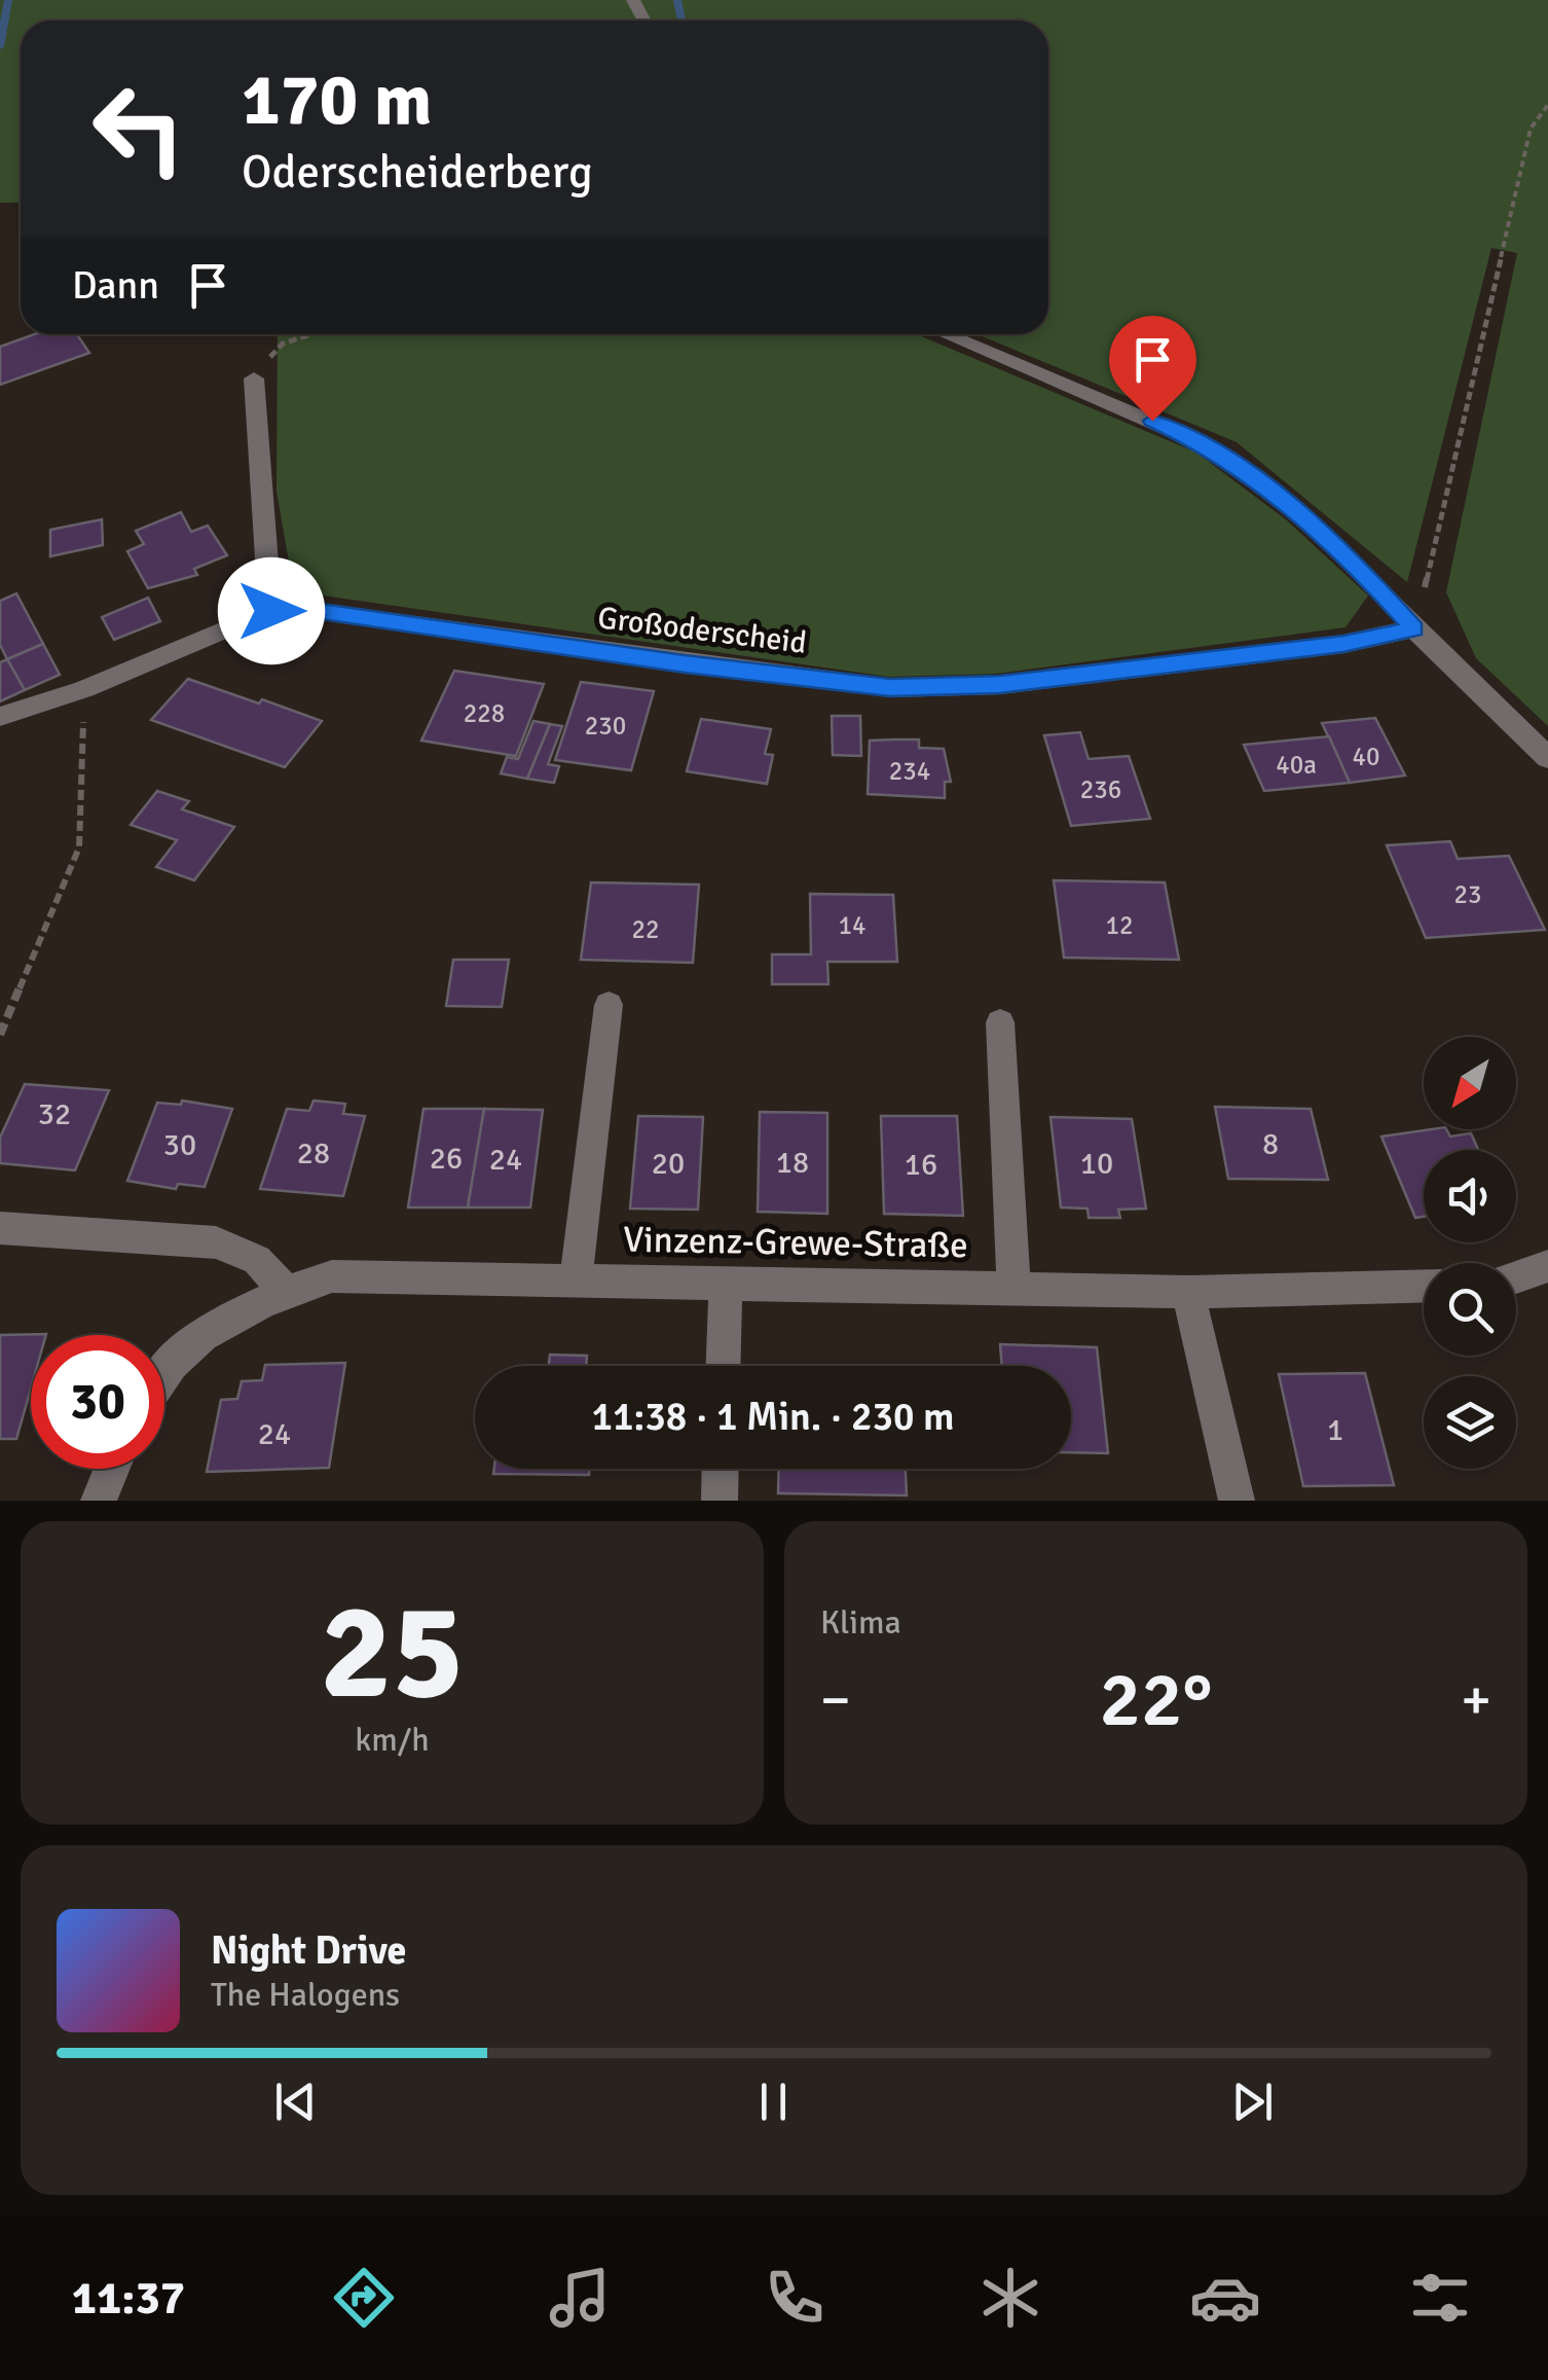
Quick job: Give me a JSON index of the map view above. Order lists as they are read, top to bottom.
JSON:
{
  "streets": {
    "street": ["Großoderscheid", "Vinzenz-Grewe-Straße"]
  },
  "house_numbers": [
    "228",
    "230",
    "40",
    "40a",
    "234",
    "236",
    "23",
    "14",
    "12",
    "22",
    "32",
    "8",
    "30",
    "28",
    "26",
    "24",
    "18",
    "20",
    "10",
    "16",
    "1",
    "24"
  ],
  "north": "bottom left",
  "page": {
    "turn": ["170 m", "Oderscheiderberg"],
    "then": "Dann",
    "limit": "30",
    "trip": "11:38 · 1 Min. · 230 m",
    "tile": [
      ["25", "km/h"],
      "Klima"
    ],
    "heat": ["−", "22°", "+"],
    "song": ["Night Drive", "The Halogens"],
    "tabs": "11:37"
  }
}
